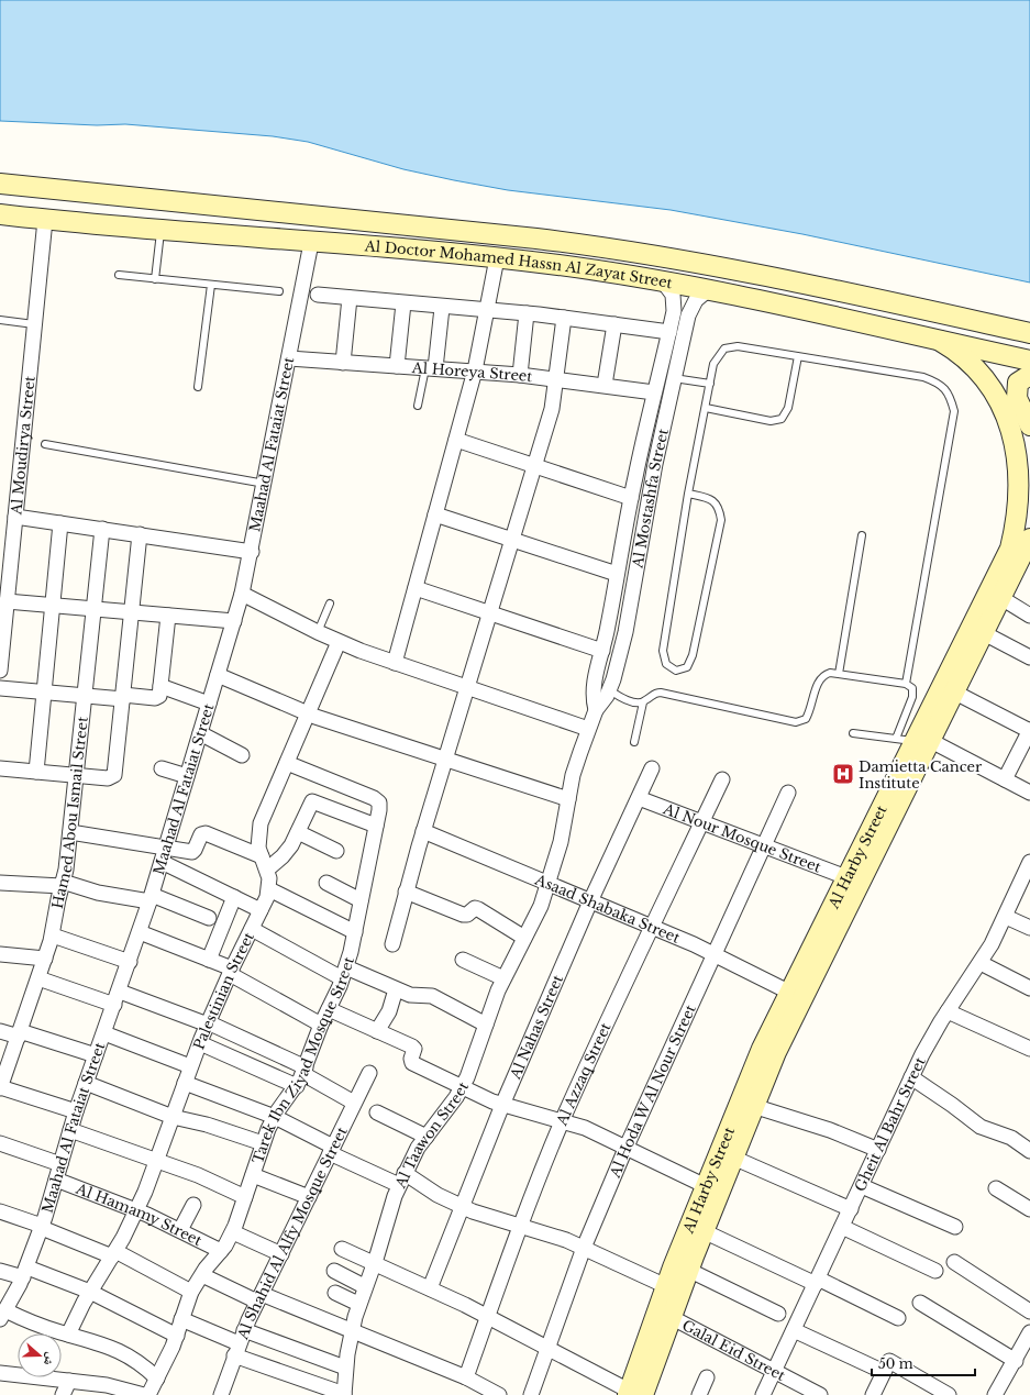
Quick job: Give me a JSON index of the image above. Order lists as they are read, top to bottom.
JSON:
{
  "streets": {
    "street": [
      "Al Doctor Mohamed Hassn Al Zayat Street",
      "Al Horeya Street",
      "Maahad Al Fataiat Street",
      "Al Moudirya Street",
      "Al Mostashfa Street",
      "Hamed Abou Ismail Street",
      "Al Nour Mosque Street",
      "Al Harby Street",
      "Asaad Shabaka Street",
      "Palestinian Street",
      "Al Nahas Street",
      "Tarek Ibn Ziyad Mosque Street",
      "Al Azzaq Street",
      "Al Hoda W Al Nour Street",
      "Gheit Al Bahr Street",
      "Al Taawon Street",
      "Al Hamamy Street",
      "Al Shahid Al Alfy Mosque Street",
      "Galal Eid Street"
    ]
  },
  "crossings": [
    ["Al Doctor Mohamed Hassn Al Zayat Street", "Maahad Al Fataiat Street"],
    ["Al Doctor Mohamed Hassn Al Zayat Street", "Al Moudirya Street"],
    ["Al Doctor Mohamed Hassn Al Zayat Street", "Al Mostashfa Street"],
    ["Al Doctor Mohamed Hassn Al Zayat Street", "Al Harby Street"],
    ["Al Horeya Street", "Maahad Al Fataiat Street"],
    ["Al Horeya Street", "Al Mostashfa Street"],
    ["Maahad Al Fataiat Street", "Al Hamamy Street"],
    ["Al Mostashfa Street", "Asaad Shabaka Street"],
    ["Al Mostashfa Street", "Al Taawon Street"],
    ["Al Nour Mosque Street", "Al Harby Street"],
    ["Al Nour Mosque Street", "Al Nahas Street"],
    ["Al Nour Mosque Street", "Al Azzaq Street"],
    ["Al Nour Mosque Street", "Al Hoda W Al Nour Street"],
    ["Al Harby Street", "Asaad Shabaka Street"],
    ["Al Harby Street", "Galal Eid Street"],
    ["Asaad Shabaka Street", "Al Nahas Street"],
    ["Asaad Shabaka Street", "Al Azzaq Street"],
    ["Asaad Shabaka Street", "Al Hoda W Al Nour Street"],
    ["Asaad Shabaka Street", "Al Taawon Street"],
    ["Palestinian Street", "Tarek Ibn Ziyad Mosque Street"],
    ["Palestinian Street", "Al Hamamy Street"],
    ["Tarek Ibn Ziyad Mosque Street", "Al Hamamy Street"],
    ["Gheit Al Bahr Street", "Galal Eid Street"]
  ],
  "places": {
    "hospital": ["Damietta Cancer Institute"]
  },
  "scale_bar": "50 m",
  "north": "right"
}
